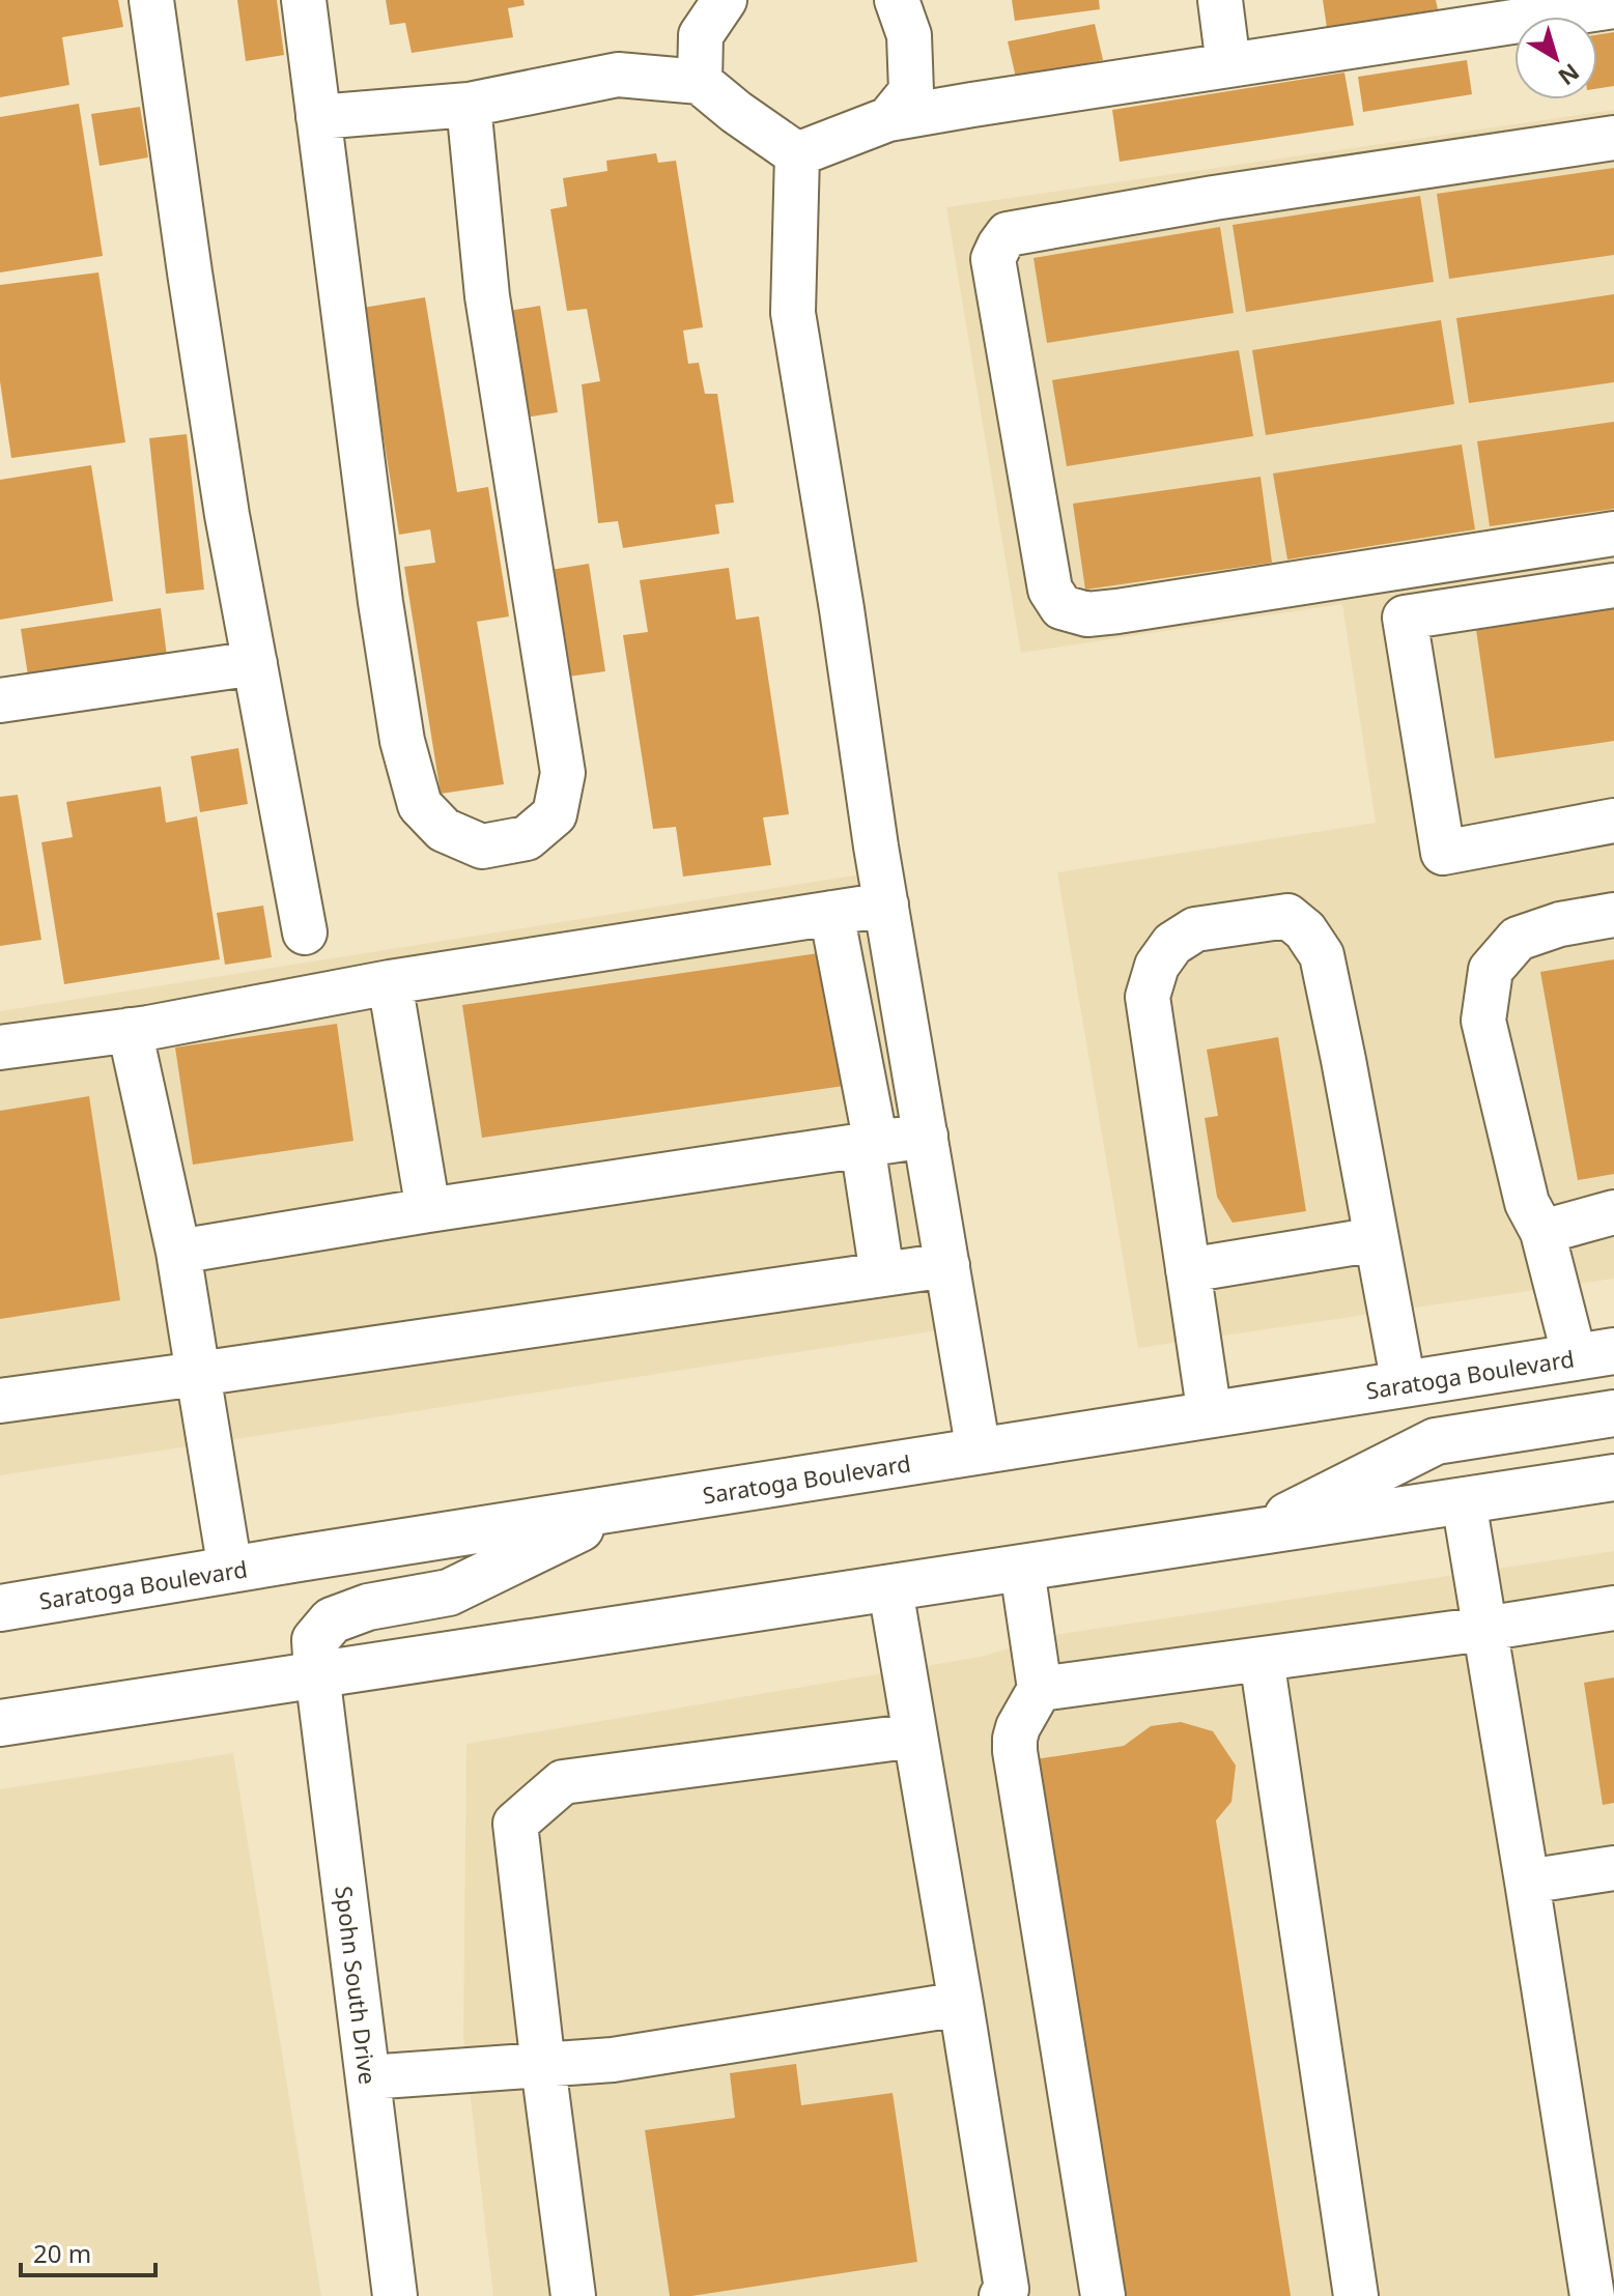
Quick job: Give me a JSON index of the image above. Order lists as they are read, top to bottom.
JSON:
{
  "streets": {
    "main road": ["Saratoga Boulevard"],
    "street": ["Spohn South Drive"]
  },
  "scale_bar": "20 m",
  "north": "bottom right"
}
